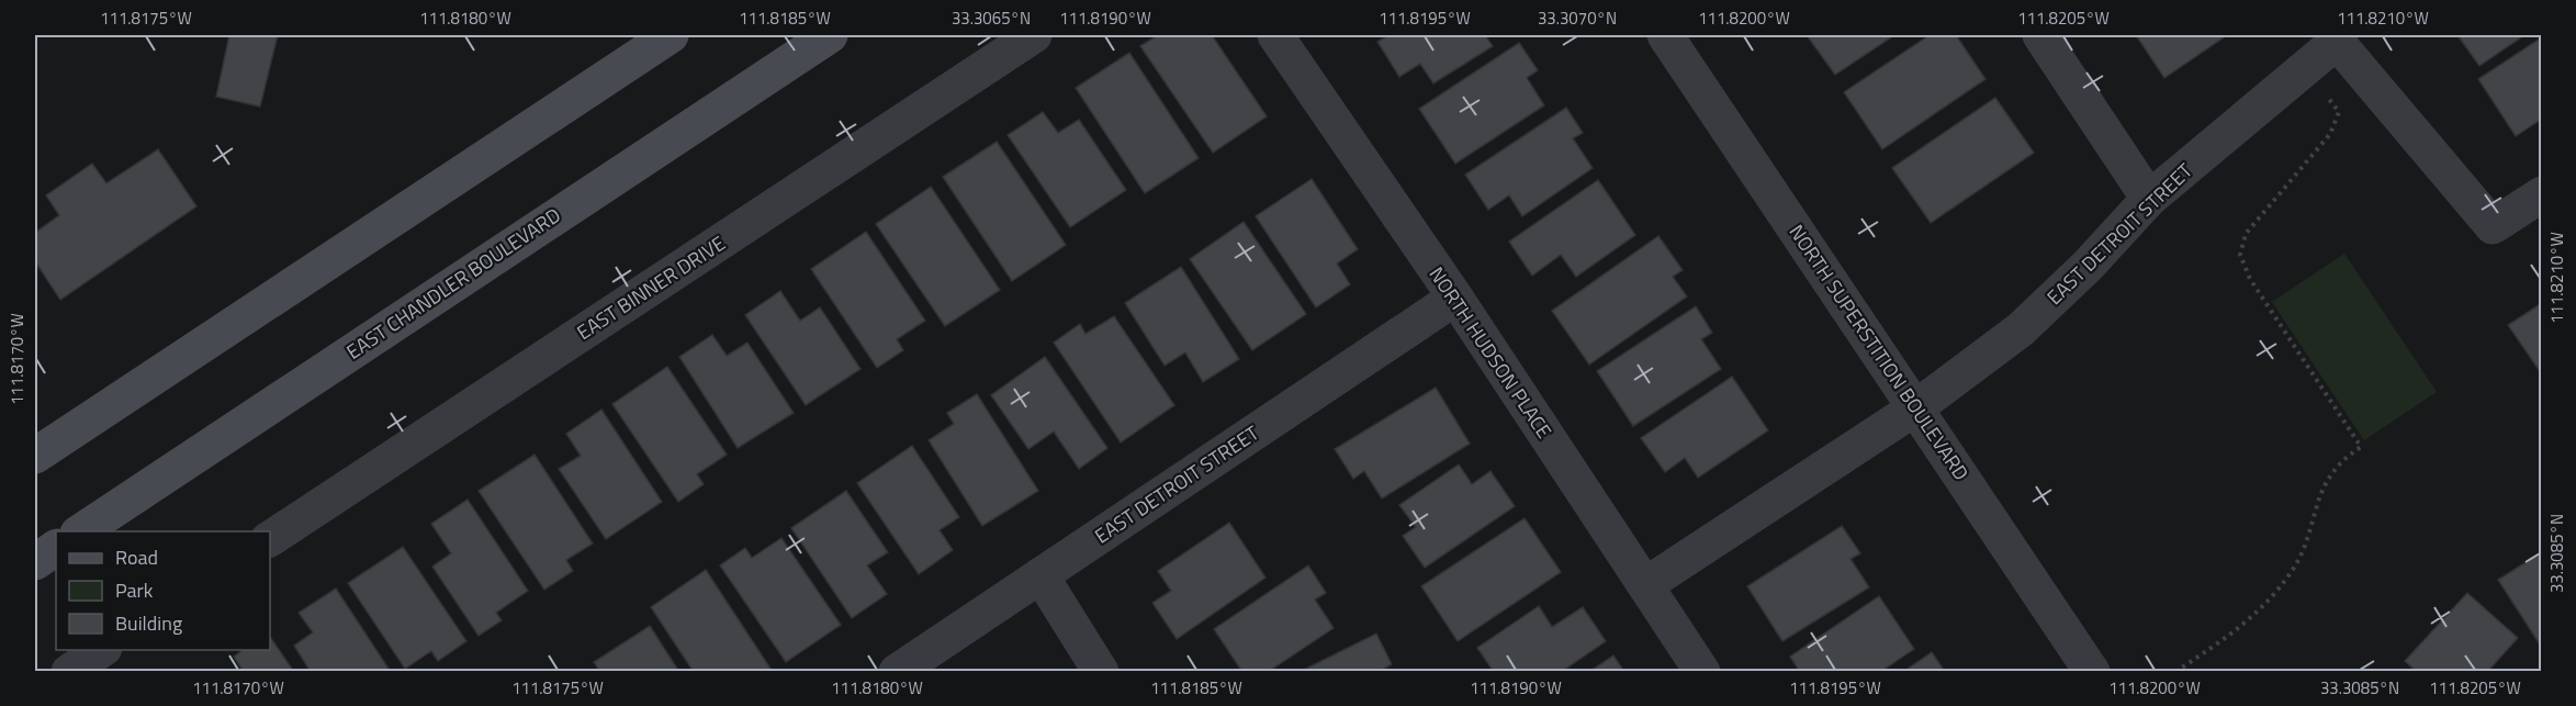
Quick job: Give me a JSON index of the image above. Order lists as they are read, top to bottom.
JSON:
{
  "streets": {
    "main road": ["EAST CHANDLER BOULEVARD"],
    "street": [
      "EAST DETROIT STREET",
      "EAST BINNER DRIVE",
      "NORTH HUDSON PLACE",
      "NORTH SUPERSTITION BOULEVARD"
    ]
  },
  "crossings": [
    ["EAST DETROIT STREET", "NORTH HUDSON PLACE"],
    ["EAST DETROIT STREET", "NORTH SUPERSTITION BOULEVARD"]
  ],
  "legend": ["Road", "Park", "Building"],
  "coordinates": [
    "111.8175°W",
    "111.8180°W",
    "111.8185°W",
    "33.3065°N",
    "111.8190°W",
    "111.8195°W",
    "33.3070°N",
    "111.8200°W",
    "111.8205°W",
    "111.8210°W",
    "111.8170°W",
    "33.3085°N"
  ]
}
